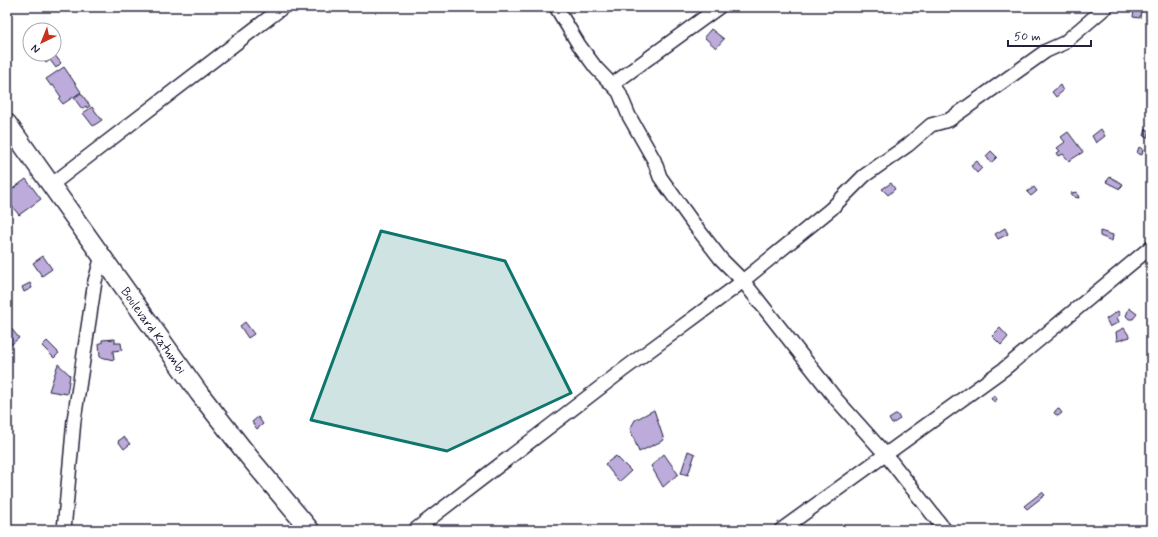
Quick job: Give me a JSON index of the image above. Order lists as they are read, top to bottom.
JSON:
{
  "streets": {
    "street": ["Boulevard Katumbi"]
  },
  "scale_bar": "50 m",
  "north": "bottom left"
}
